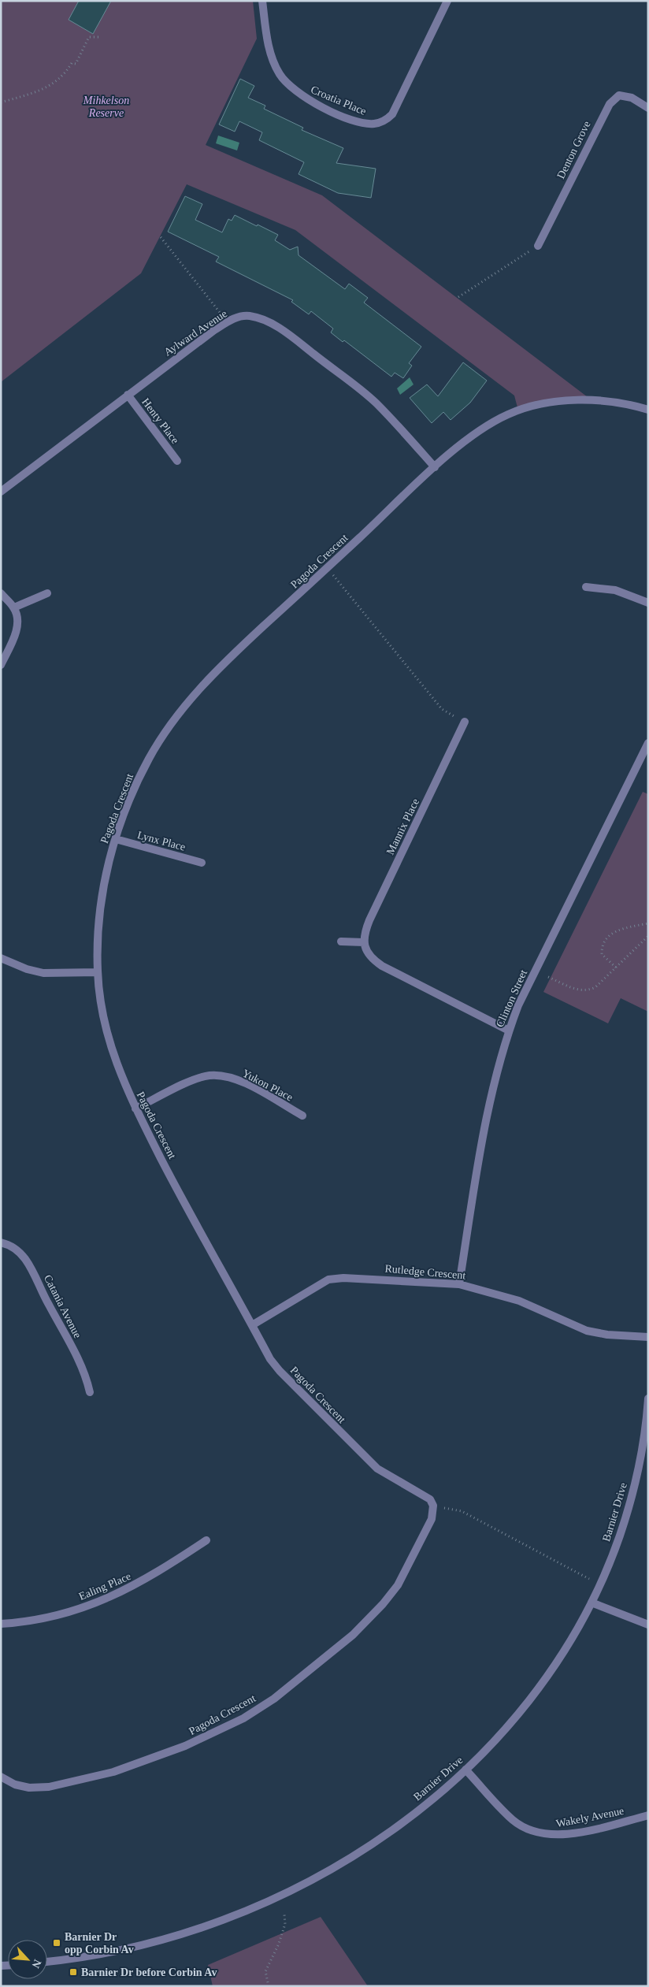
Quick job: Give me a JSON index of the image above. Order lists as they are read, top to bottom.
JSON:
{
  "streets": {
    "street": [
      "Croatia Place",
      "Denton Grove",
      "Aylward Avenue",
      "Henty Place",
      "Pagoda Crescent",
      "Mannix Place",
      "Lynx Place",
      "Clinton Street",
      "Yukon Place",
      "Rutledge Crescent",
      "Catania Avenue",
      "Barnier Drive",
      "Ealing Place",
      "Wakely Avenue"
    ]
  },
  "crossings": [
    ["Aylward Avenue", "Henty Place"],
    ["Aylward Avenue", "Pagoda Crescent"],
    ["Pagoda Crescent", "Lynx Place"],
    ["Pagoda Crescent", "Yukon Place"],
    ["Pagoda Crescent", "Rutledge Crescent"],
    ["Clinton Street", "Rutledge Crescent"],
    ["Barnier Drive", "Wakely Avenue"]
  ],
  "parks": ["Mihkelson Reserve"],
  "places": {
    "transit": ["Barnier Dr opp Corbin Av", "Barnier Dr before Corbin Av"]
  },
  "north": "bottom right"
}
